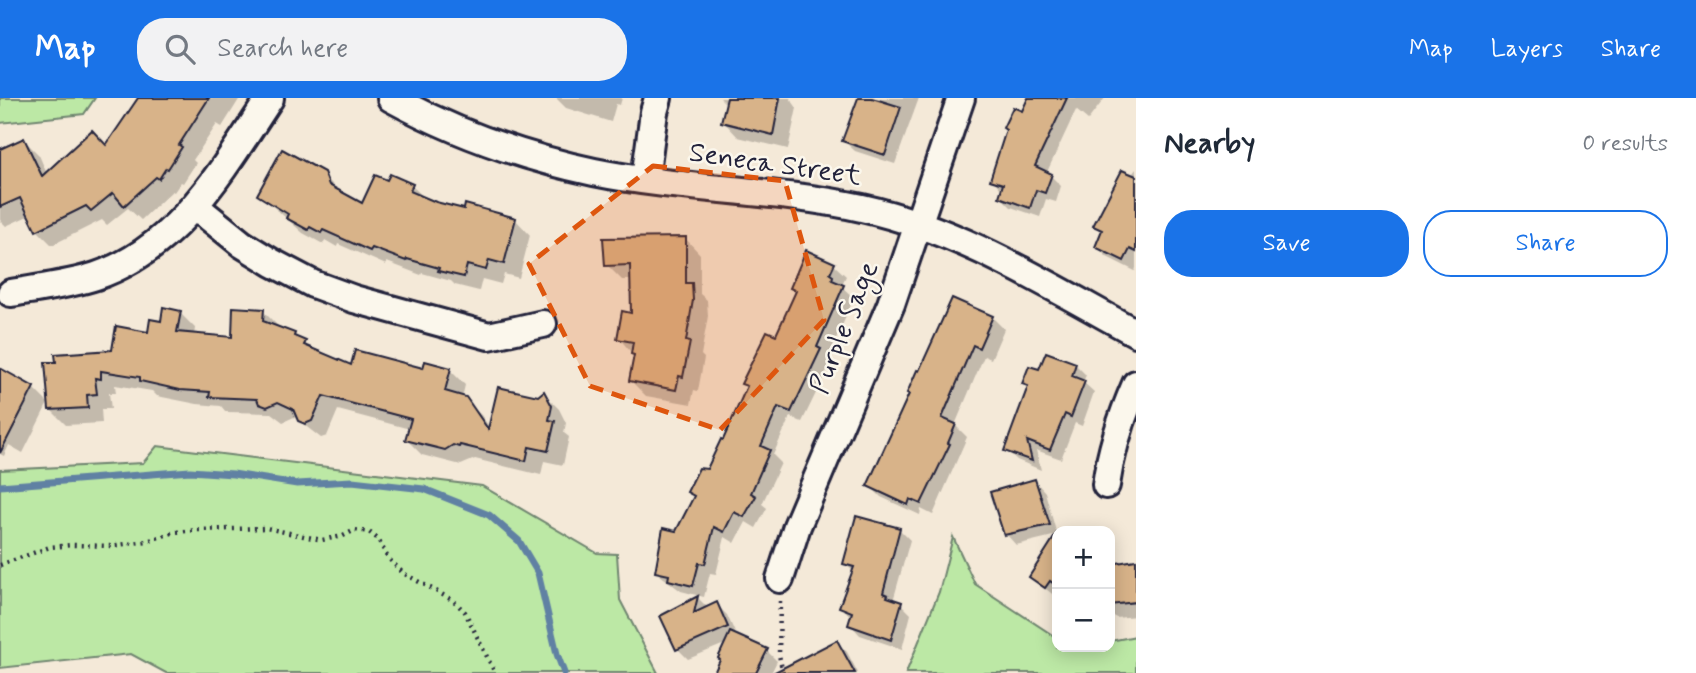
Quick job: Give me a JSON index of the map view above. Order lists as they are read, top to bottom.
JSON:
{
  "streets": {
    "street": ["Seneca Street", "Purple Sage"]
  },
  "crossings": [
    ["Seneca Street", "Purple Sage"]
  ],
  "page": {
    "header": "Map",
    "search": "Search here",
    "nav": ["Map", "Layers", "Share"],
    "heading": ["Nearby", "0 results"],
    "buttons": ["Save", "Share"],
    "map_buttons": ["+", "−"]
  }
}
